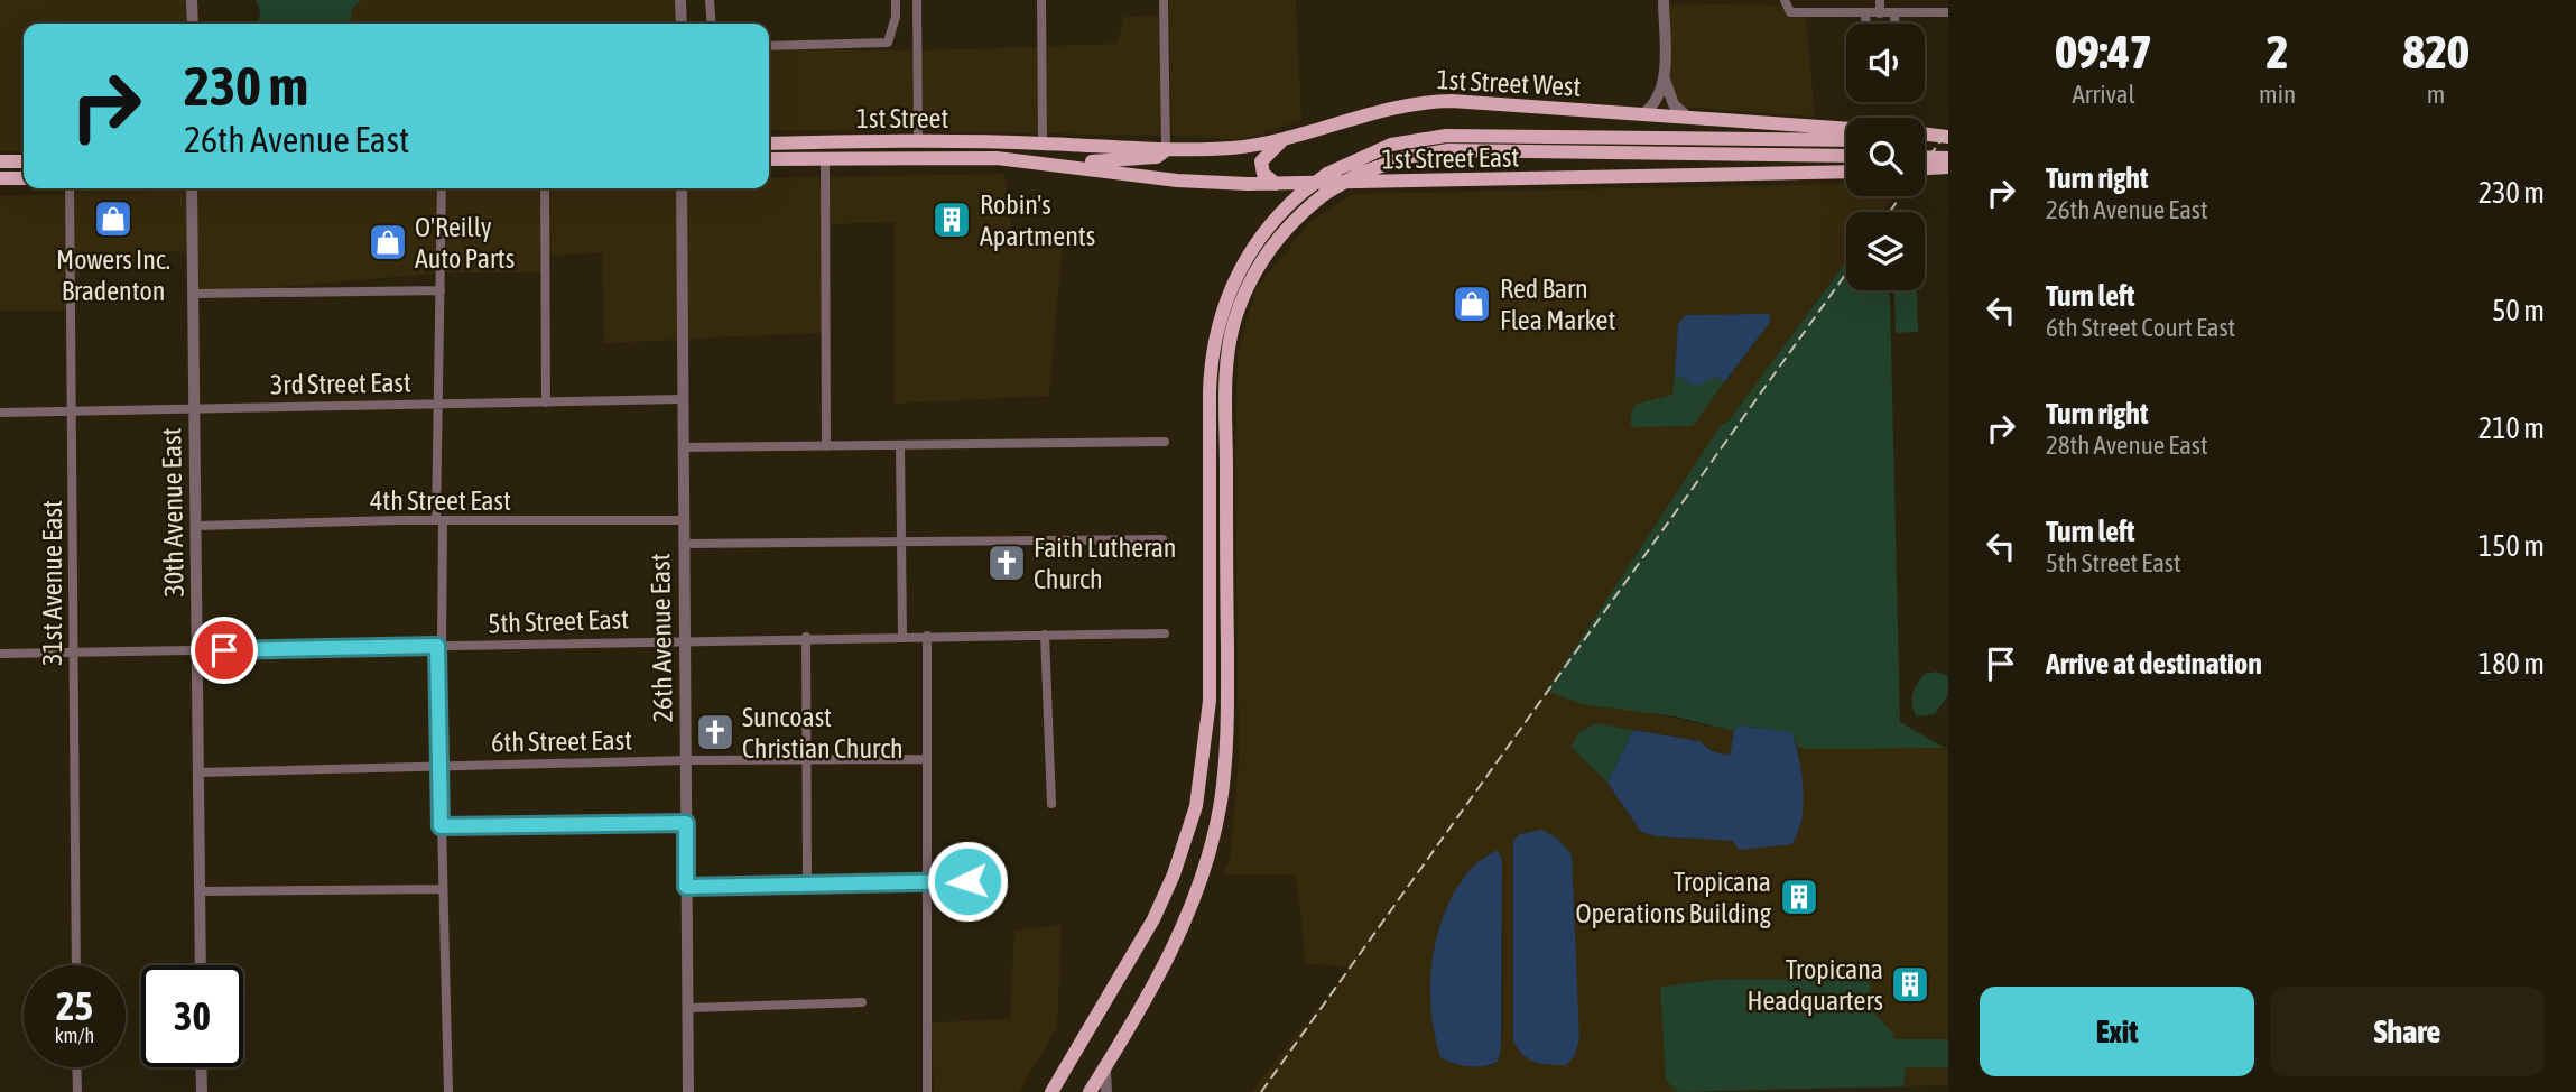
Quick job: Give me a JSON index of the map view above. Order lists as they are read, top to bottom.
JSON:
{
  "streets": {
    "main road": ["1st Street West", "1st Street", "1st Street East"],
    "street": [
      "3rd Street East",
      "4th Street East",
      "30th Avenue East",
      "31st Avenue East",
      "5th Street East",
      "26th Avenue East",
      "6th Street East"
    ]
  },
  "crossings": [
    ["1st Street West", "1st Street"],
    ["1st Street", "1st Street East"],
    ["3rd Street East", "30th Avenue East"],
    ["3rd Street East", "31st Avenue East"],
    ["3rd Street East", "26th Avenue East"],
    ["4th Street East", "30th Avenue East"],
    ["4th Street East", "26th Avenue East"],
    ["30th Avenue East", "5th Street East"],
    ["30th Avenue East", "6th Street East"],
    ["31st Avenue East", "5th Street East"],
    ["5th Street East", "26th Avenue East"],
    ["26th Avenue East", "6th Street East"]
  ],
  "places": {
    "shop": ["Mowers Inc. Bradenton", "O'Reilly Auto Parts", "Red Barn Flea Market"],
    "building": ["Robin's Apartments", "Tropicana Operations Building", "Tropicana Headquarters"],
    "church": ["Faith Lutheran Church", "Suncoast Christian Church"]
  },
  "page": {
    "eta": [
      "09:47",
      "Arrival",
      "2",
      "min",
      "820",
      "m"
    ],
    "turn": ["230 m", "26th Avenue East"],
    "list": [
      {
        "name": "Turn right",
        "note": "26th Avenue East",
        "value": "230 m"
      },
      {
        "name": "Turn left",
        "note": "6th Street Court East",
        "value": "50 m"
      },
      {
        "name": "Turn right",
        "note": "28th Avenue East",
        "value": "210 m"
      },
      {
        "name": "Turn left",
        "note": "5th Street East",
        "value": "150 m"
      },
      {
        "name": "Arrive at destination",
        "value": "180 m"
      }
    ],
    "speed": "25 km/h",
    "limit": "30",
    "buttons": ["Exit", "Share"]
  }
}
